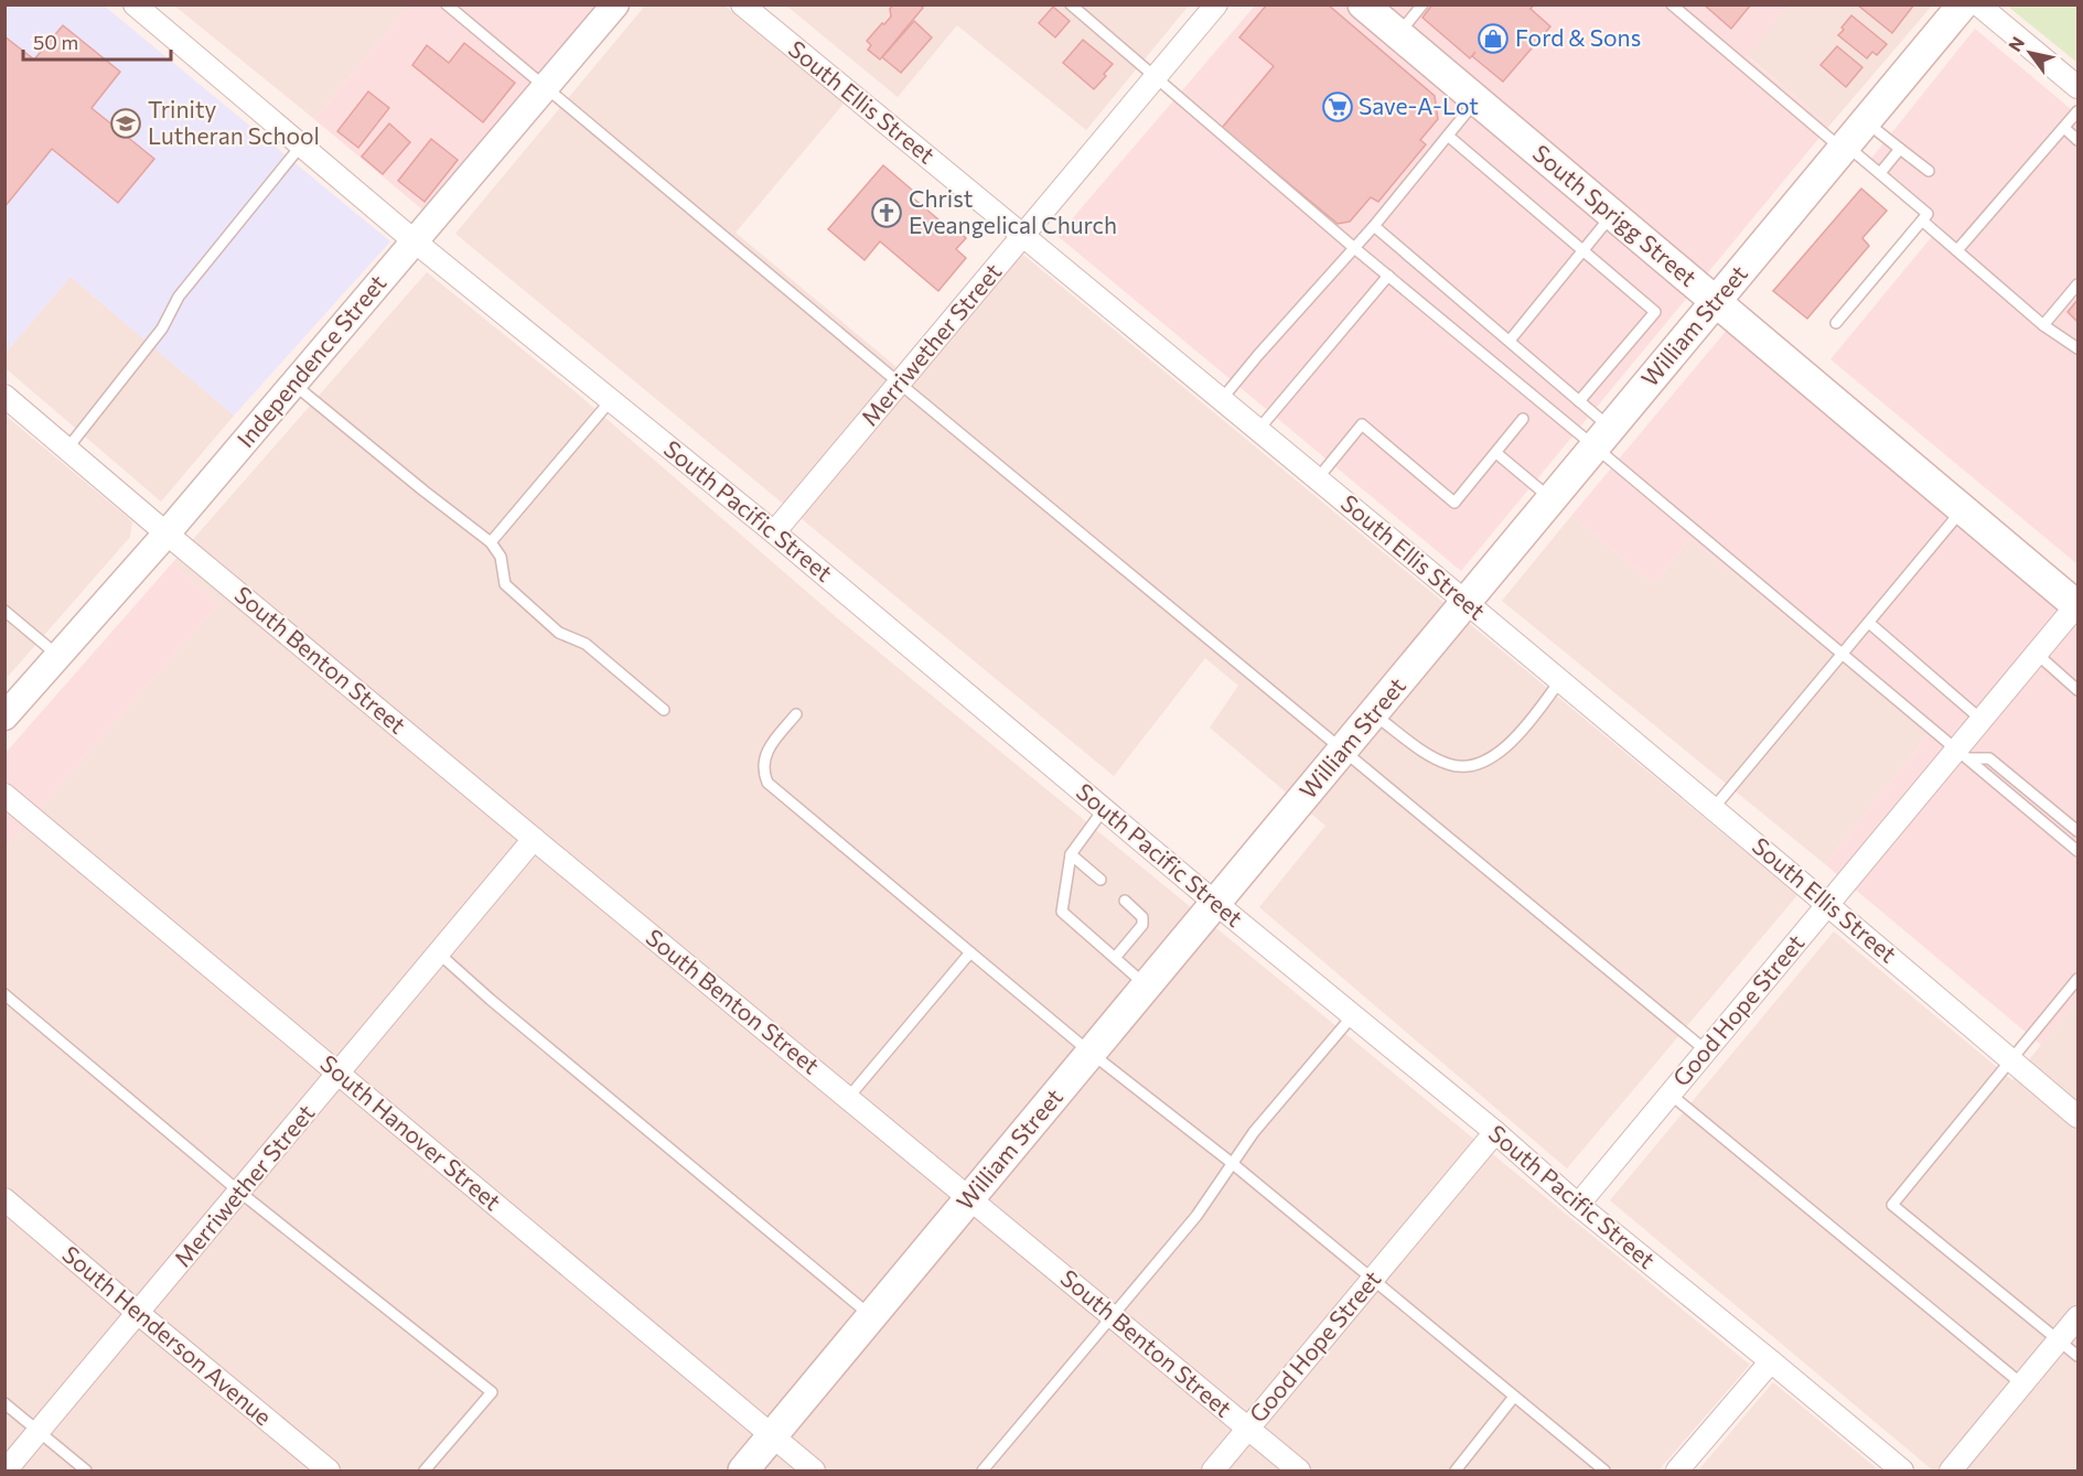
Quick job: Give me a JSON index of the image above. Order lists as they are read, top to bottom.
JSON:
{
  "streets": {
    "main road": ["South Sprigg Street", "William Street"],
    "street": [
      "South Ellis Street",
      "Merriwether Street",
      "Independence Street",
      "South Pacific Street",
      "South Benton Street",
      "Good Hope Street",
      "South Hanover Street",
      "South Henderson Avenue"
    ]
  },
  "crossings": [
    ["South Ellis Street", "William Street"],
    ["South Ellis Street", "Merriwether Street"],
    ["South Ellis Street", "Good Hope Street"],
    ["South Sprigg Street", "William Street"],
    ["South Sprigg Street", "Good Hope Street"],
    ["William Street", "South Pacific Street"],
    ["William Street", "South Benton Street"],
    ["William Street", "South Hanover Street"],
    ["Merriwether Street", "South Pacific Street"],
    ["Merriwether Street", "South Benton Street"],
    ["Merriwether Street", "South Hanover Street"],
    ["Merriwether Street", "South Henderson Avenue"],
    ["Independence Street", "South Pacific Street"],
    ["Independence Street", "South Benton Street"],
    ["South Pacific Street", "Good Hope Street"],
    ["South Benton Street", "Good Hope Street"]
  ],
  "places": {
    "shop": ["Ford & Sons"],
    "supermarket": ["Save-A-Lot"],
    "school or university": ["Trinity Lutheran School"],
    "church": ["Christ Eveangelical Church"]
  },
  "scale_bar": "50 m",
  "north": "top left"
}
